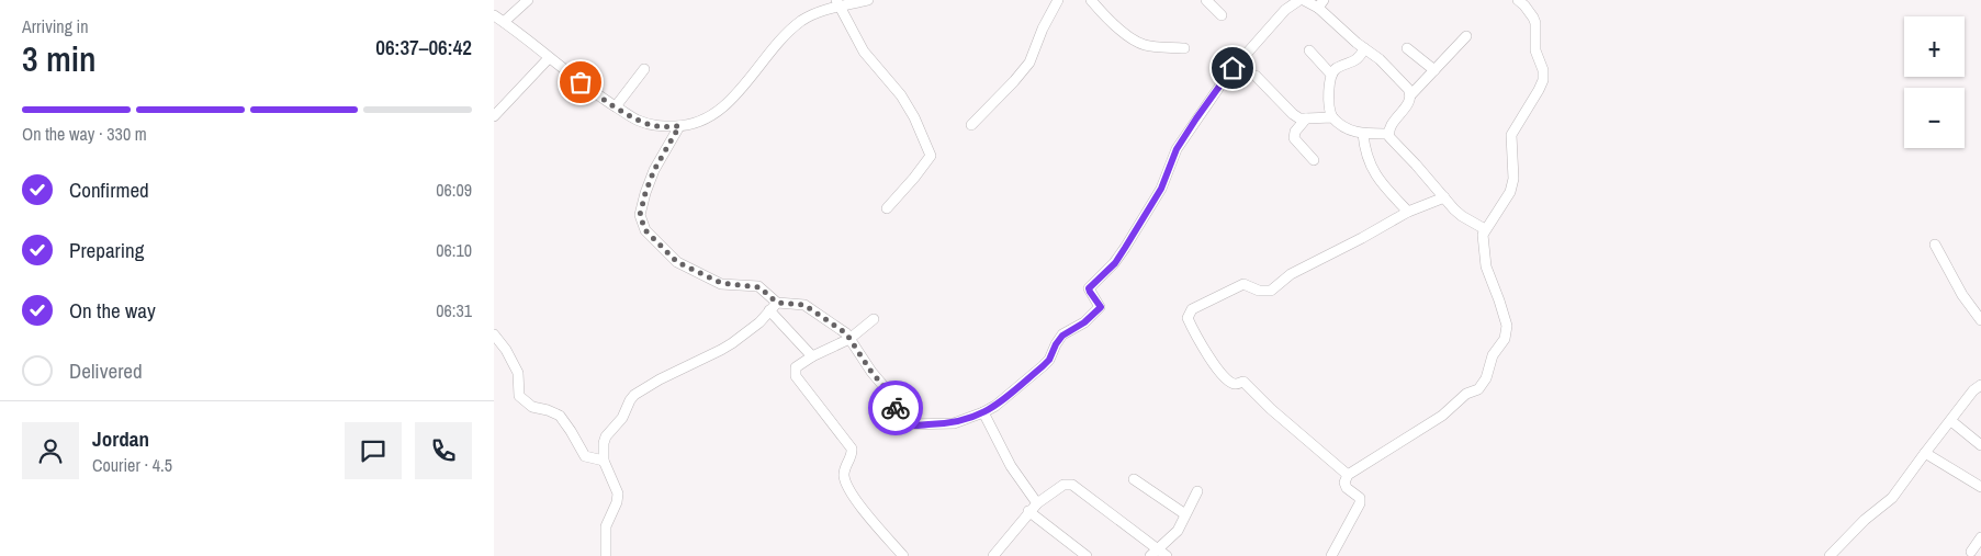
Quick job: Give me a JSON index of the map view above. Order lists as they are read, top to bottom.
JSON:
{
  "page": {
    "heading": ["3 min", "Arriving in", "06:37–06:42"],
    "panel": ["Jordan", "Courier · 4.5"],
    "map_buttons": ["+", "−"],
    "bar": "On the way · 330 m",
    "list": [
      ["Confirmed", "06:09"],
      ["Preparing", "06:10"],
      ["On the way", "06:31"],
      "Delivered"
    ]
  }
}
